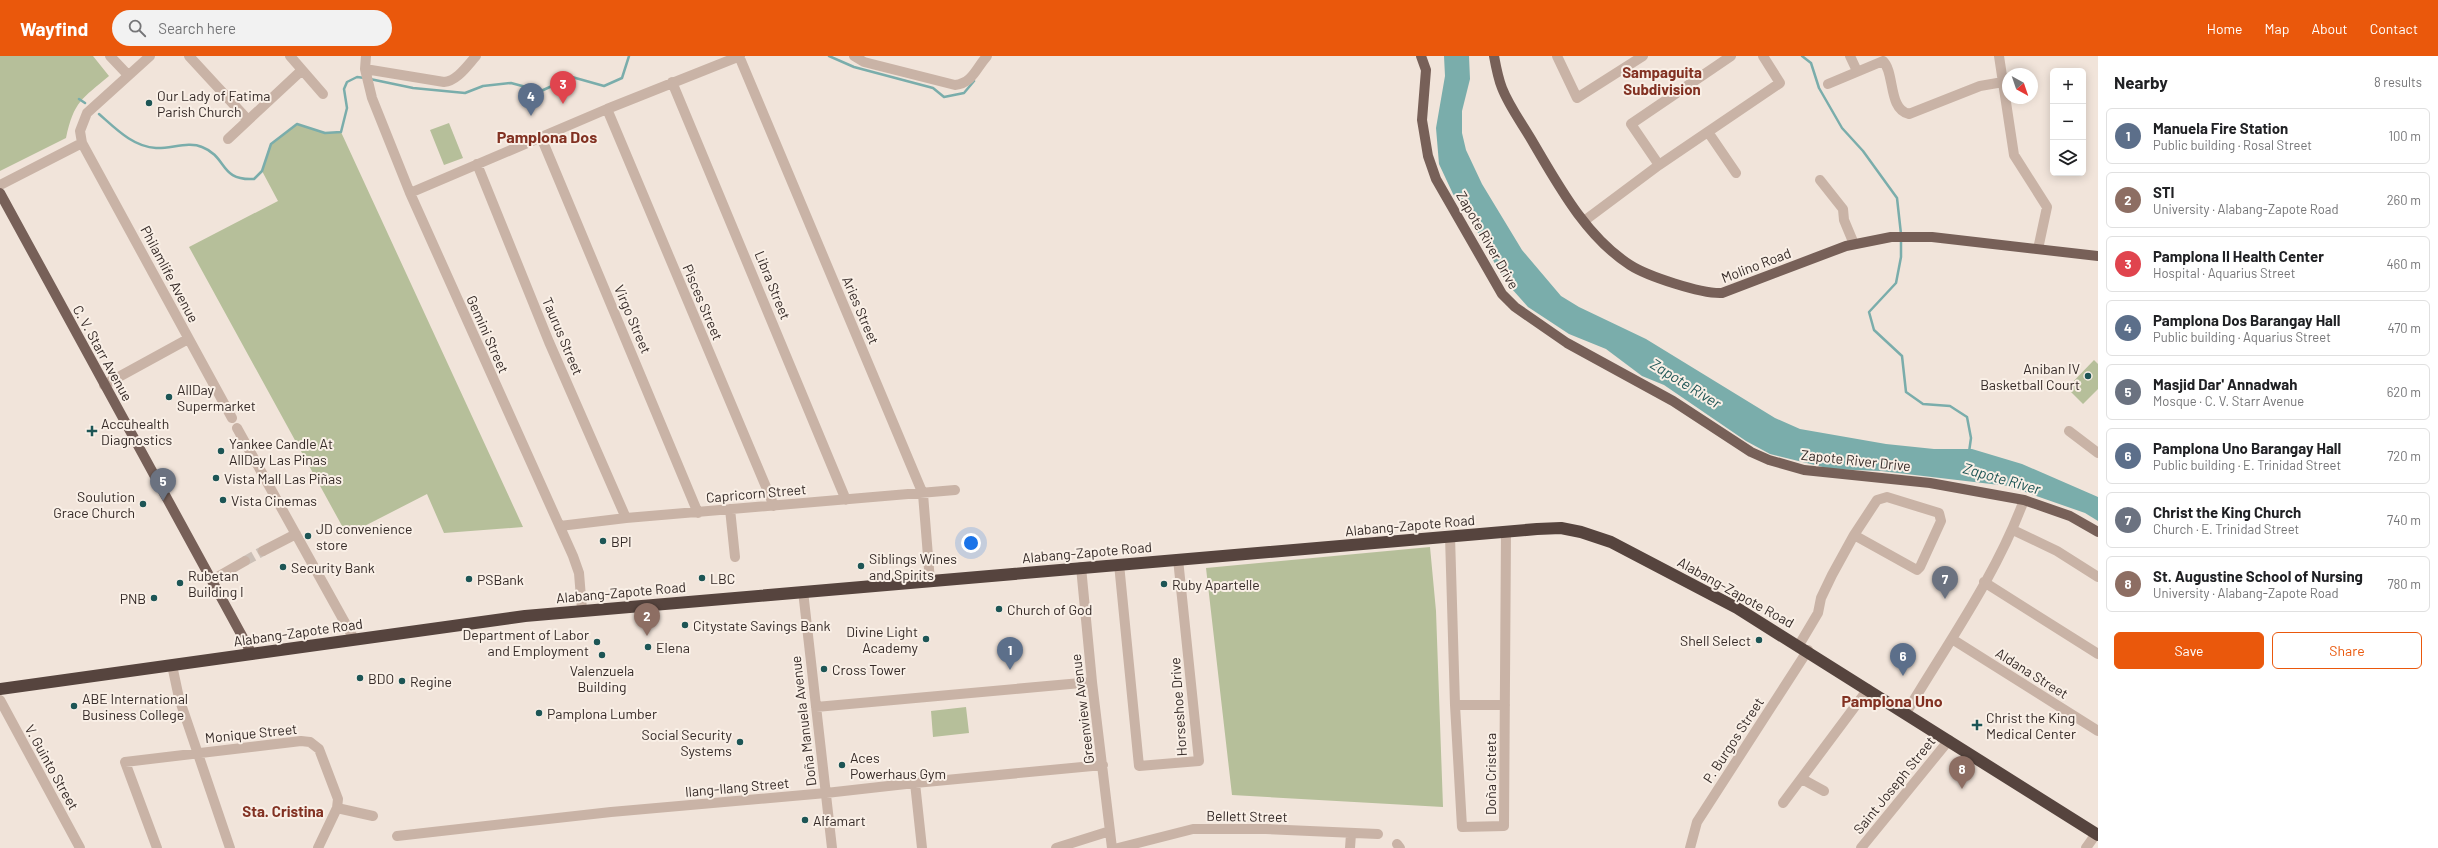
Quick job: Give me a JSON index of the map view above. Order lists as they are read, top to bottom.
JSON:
{
  "streets": {
    "highway": ["Alabang-Zapote Road"],
    "main road": ["Zapote River Drive", "Molino Road", "C. V. Starr Avenue"],
    "street": [
      "Philamlife Avenue",
      "Libra Street",
      "Pisces Street",
      "Aries Street",
      "Virgo Street",
      "Gemini Street",
      "Taurus Street",
      "Capricorn Street",
      "Aldana Street",
      "Horseshoe Drive",
      "Greenview Avenue",
      "Doña Manuela Avenue",
      "Monique Street",
      "P. Burgos Street",
      "V. Guinto Street",
      "Doña Cristeta",
      "Saint Joseph Street",
      "Ilang-Ilang Street",
      "Bellett Street"
    ]
  },
  "crossings": [
    ["Libra Street", "Capricorn Street"],
    ["Pisces Street", "Capricorn Street"],
    ["Aries Street", "Capricorn Street"],
    ["Aries Street", "Alabang-Zapote Road"],
    ["Virgo Street", "Capricorn Street"],
    ["Gemini Street", "Capricorn Street"],
    ["Gemini Street", "Alabang-Zapote Road"],
    ["Taurus Street", "Capricorn Street"],
    ["C. V. Starr Avenue", "Alabang-Zapote Road"],
    ["Alabang-Zapote Road", "Horseshoe Drive"],
    ["Alabang-Zapote Road", "Greenview Avenue"],
    ["Alabang-Zapote Road", "Doña Manuela Avenue"],
    ["Alabang-Zapote Road", "P. Burgos Street"],
    ["Alabang-Zapote Road", "Doña Cristeta"],
    ["Alabang-Zapote Road", "Saint Joseph Street"],
    ["Greenview Avenue", "Ilang-Ilang Street"],
    ["Doña Manuela Avenue", "Ilang-Ilang Street"]
  ],
  "districts": [
    "Sampaguita Subdivision",
    "Pamplona Dos",
    "Pamplona Uno",
    "Sta. Cristina"
  ],
  "water": ["Zapote River"],
  "places": {
    "other": [
      "Our Lady of Fatima Parish Church",
      "Aniban IV Basketball Court",
      "AllDay Supermarket",
      "Yankee Candle At AllDay Las Pinas",
      "Vista Mall Las Piñas",
      "Vista Cinemas",
      "Soulution Grace Church",
      "JD convenience store",
      "BPI",
      "Siblings Wines and Spirits",
      "Security Bank",
      "LBC",
      "PSBank",
      "Rubetan Building I",
      "Ruby Apartelle",
      "PNB",
      "Church of God",
      "Citystate Savings Bank",
      "Divine Light Academy",
      "Shell Select",
      "Department of Labor and Employment",
      "Elena",
      "Valenzuela Building",
      "Cross Tower",
      "BDO",
      "Regine",
      "ABE International Business College",
      "Pamplona Lumber",
      "Social Security Systems",
      "Aces Powerhaus Gym",
      "Alfamart"
    ],
    "health": ["Accuhealth Diagnostics", "Christ the King Medical Center"]
  },
  "north": "bottom right",
  "page": {
    "header": "Wayfind",
    "search": "Search here",
    "nav": [
      "Home",
      "Map",
      "About",
      "Contact"
    ],
    "heading": ["Nearby", "8 results"],
    "map_buttons": ["+", "−"],
    "pins": [
      "3",
      "4",
      "5",
      "7",
      "2",
      "1",
      "6",
      "8"
    ],
    "list": [
      {
        "mark": "1",
        "name": "Manuela Fire Station",
        "note": "Public building · Rosal Street",
        "value": "100 m"
      },
      {
        "mark": "2",
        "name": "STI",
        "note": "University · Alabang-Zapote Road",
        "value": "260 m"
      },
      {
        "mark": "3",
        "name": "Pamplona II Health Center",
        "note": "Hospital · Aquarius Street",
        "value": "460 m"
      },
      {
        "mark": "4",
        "name": "Pamplona Dos Barangay Hall",
        "note": "Public building · Aquarius Street",
        "value": "470 m"
      },
      {
        "mark": "5",
        "name": "Masjid Dar' Annadwah",
        "note": "Mosque · C. V. Starr Avenue",
        "value": "620 m"
      },
      {
        "mark": "6",
        "name": "Pamplona Uno Barangay Hall",
        "note": "Public building · E. Trinidad Street",
        "value": "720 m"
      },
      {
        "mark": "7",
        "name": "Christ the King Church",
        "note": "Church · E. Trinidad Street",
        "value": "740 m"
      },
      {
        "mark": "8",
        "name": "St. Augustine School of Nursing",
        "note": "University · Alabang-Zapote Road",
        "value": "780 m"
      }
    ],
    "buttons": ["Save", "Share"]
  }
}
